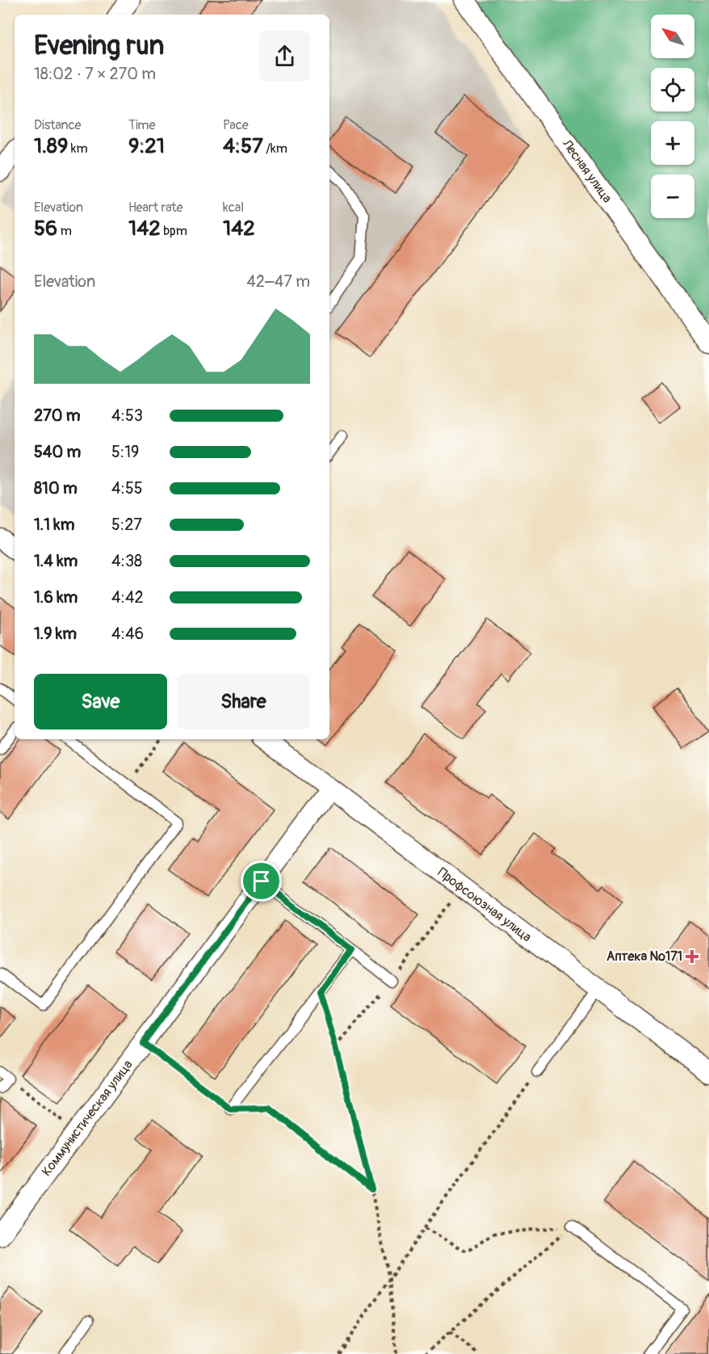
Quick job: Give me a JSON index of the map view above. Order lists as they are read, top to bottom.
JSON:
{
  "streets": {
    "street": ["Лесная улица", "Профсоюзная улица", "Коммунистическая улица"]
  },
  "crossings": [
    ["Профсоюзная улица", "Коммунистическая улица"]
  ],
  "places": {
    "health": ["Аптека №171"]
  },
  "north": "top left",
  "page": {
    "map_buttons": ["+", "−"],
    "heading": ["Evening run", "18:02 · 7 × 270 m"],
    "stats": [
      ["Distance", "1.89 km"],
      ["Time", "9:21"],
      ["Pace", "4:57 /km"],
      ["Elevation", "56 m"],
      ["Heart rate", "142 bpm"],
      ["kcal", "142"]
    ],
    "chart": ["Elevation", "42–47 m"],
    "list": [
      {
        "name": "270 m",
        "note": "4:53"
      },
      {
        "name": "540 m",
        "note": "5:19"
      },
      {
        "name": "810 m",
        "note": "4:55"
      },
      {
        "name": "1.1 km",
        "note": "5:27"
      },
      {
        "name": "1.4 km",
        "note": "4:38"
      },
      {
        "name": "1.6 km",
        "note": "4:42"
      },
      {
        "name": "1.9 km",
        "note": "4:46"
      }
    ],
    "buttons": ["Save", "Share"]
  }
}
